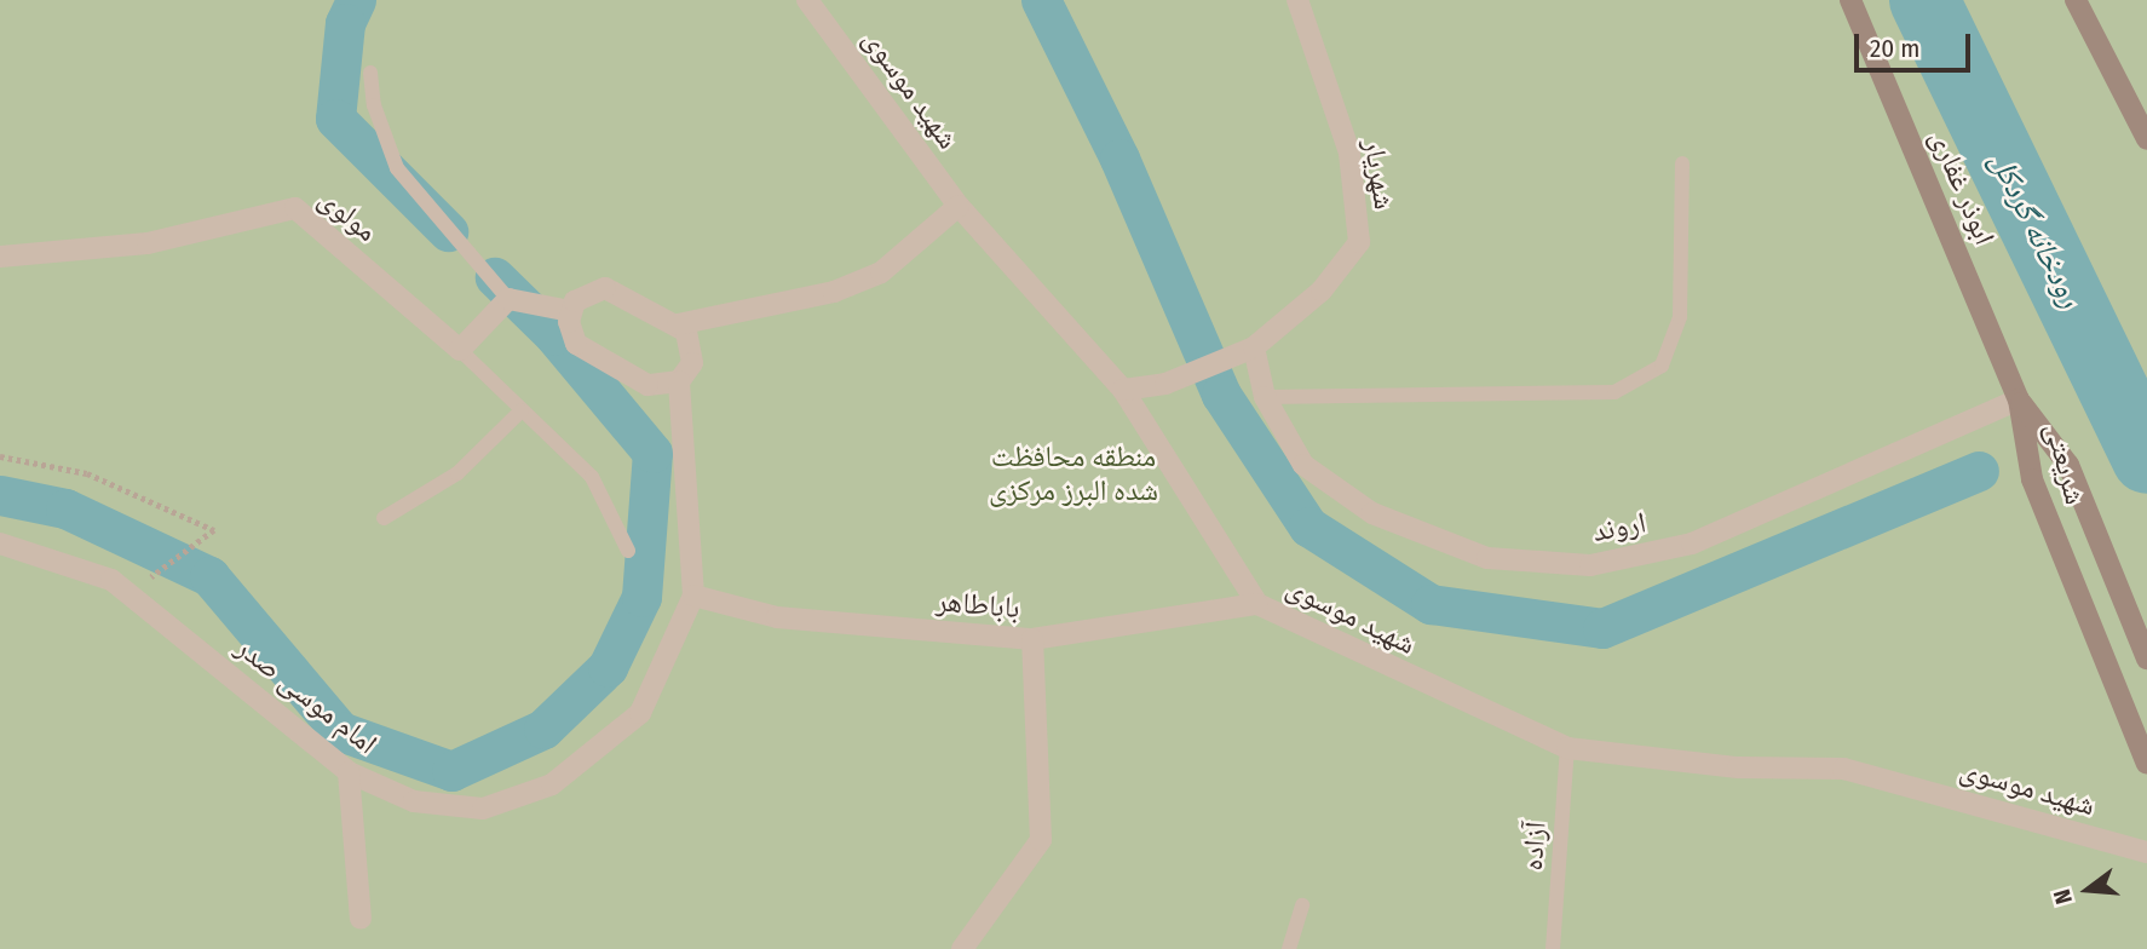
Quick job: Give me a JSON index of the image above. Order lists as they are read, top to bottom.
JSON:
{
  "streets": {
    "street": [
      "شهید موسوی",
      "شهریار",
      "ابوذر غفاری",
      "مولوی",
      "شریعتی",
      "اروند",
      "باباطاهر",
      "امام موسی صدر"
    ],
    "lane": ["آزاده"]
  },
  "crossings": [
    ["شهید موسوی", "شهریار"],
    ["شهید موسوی", "باباطاهر"],
    ["شهید موسوی", "آزاده"],
    ["شهریار", "اروند"],
    ["ابوذر غفاری", "شریعتی"],
    ["ابوذر غفاری", "اروند"],
    ["شریعتی", "اروند"],
    ["باباطاهر", "امام موسی صدر"]
  ],
  "water": ["رودخانه گردکل"],
  "parks": ["منطقه محافظت شده البرز مرکزی"],
  "scale_bar": "20 m",
  "north": "left"
}
